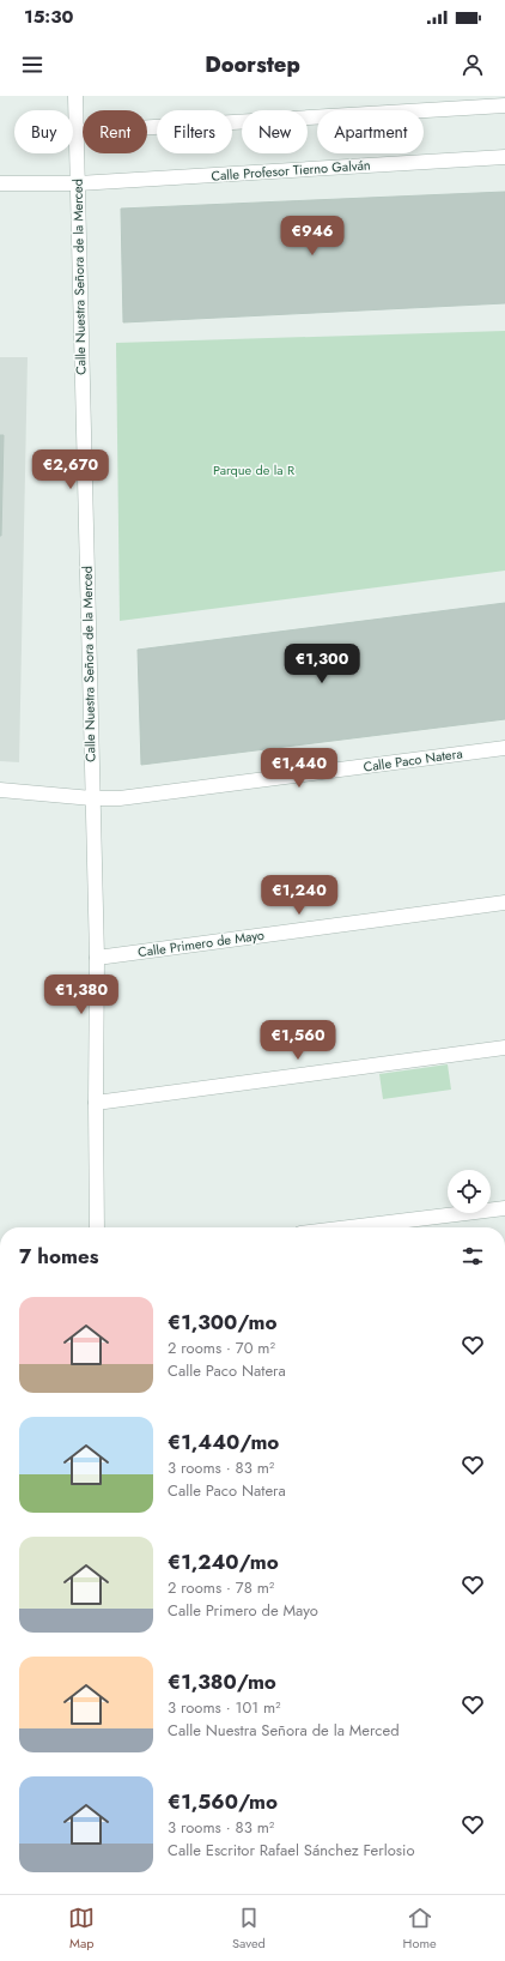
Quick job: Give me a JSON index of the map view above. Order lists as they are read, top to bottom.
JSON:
{
  "streets": {
    "street": [
      "Calle Profesor Tierno Galván",
      "Calle Nuestra Señora de la Merced",
      "Calle Paco Natera",
      "Calle Primero de Mayo"
    ]
  },
  "crossings": [
    ["Calle Profesor Tierno Galván", "Calle Nuestra Señora de la Merced"],
    ["Calle Nuestra Señora de la Merced", "Calle Paco Natera"],
    ["Calle Nuestra Señora de la Merced", "Calle Primero de Mayo"]
  ],
  "parks": ["Parque de la R"],
  "page": {
    "status": "15:30",
    "header": "Doorstep",
    "chip": [
      "Buy",
      "Rent",
      "Filters",
      "New",
      "Apartment"
    ],
    "price": [
      "€946",
      "€2,670",
      "€1,300",
      "€1,440",
      "€1,240",
      "€1,380",
      "€1,560"
    ],
    "heading": "7 homes",
    "list": [
      {
        "name": "€1,300/mo",
        "note": "2 rooms · 70 m² · Calle Paco Natera"
      },
      {
        "name": "€1,440/mo",
        "note": "3 rooms · 83 m² · Calle Paco Natera"
      },
      {
        "name": "€1,240/mo",
        "note": "2 rooms · 78 m² · Calle Primero de Mayo"
      },
      {
        "name": "€1,380/mo",
        "note": "3 rooms · 101 m² · Calle Nuestra Señora de la Merced"
      },
      {
        "name": "€1,560/mo",
        "note": "3 rooms · 83 m² · Calle Escritor Rafael Sánchez Ferlosio"
      }
    ],
    "tabs": ["Map", "Saved", "Home"]
  }
}
